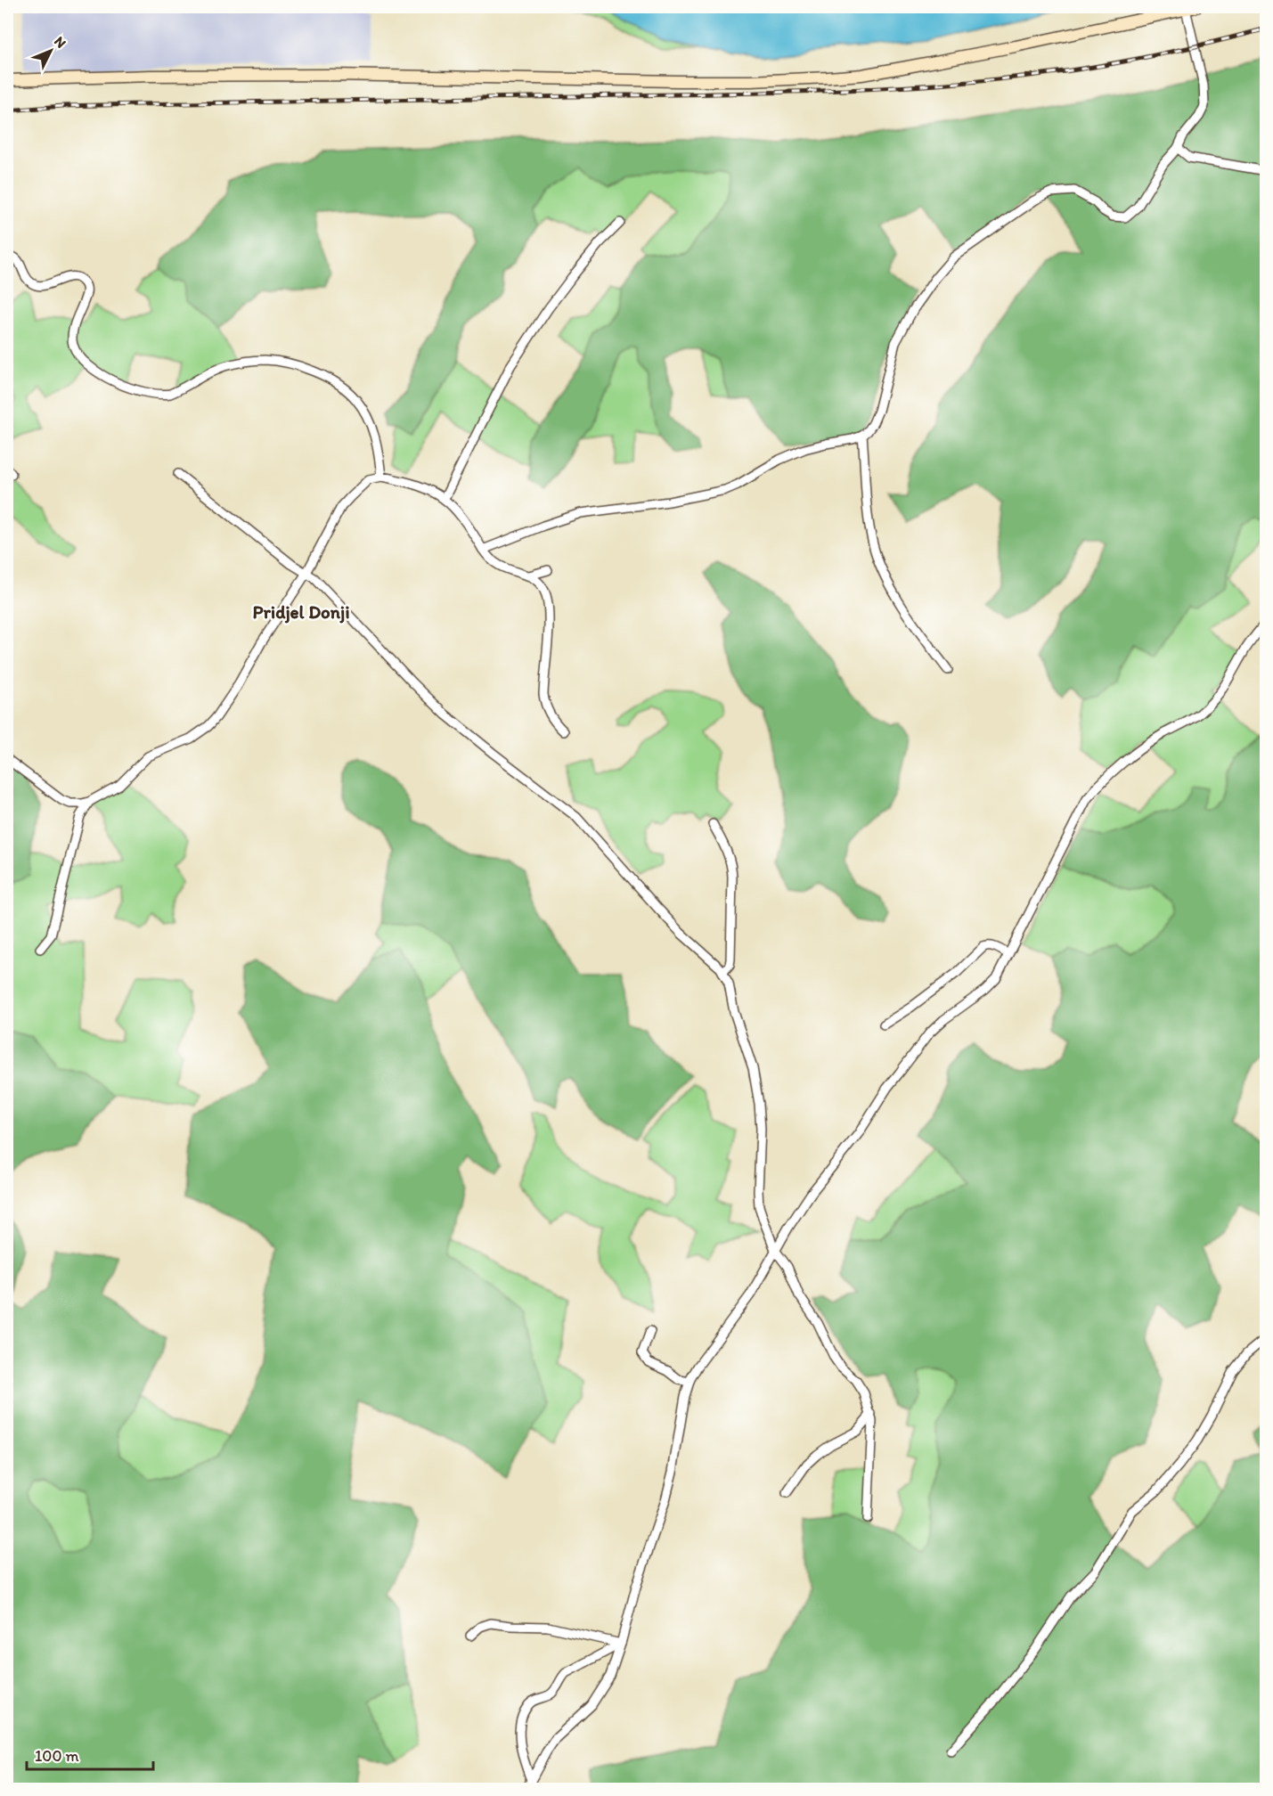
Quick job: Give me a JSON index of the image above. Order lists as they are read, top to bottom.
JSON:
{
  "districts": ["Pridjel Donji"],
  "scale_bar": "100 m",
  "north": "top right"
}
